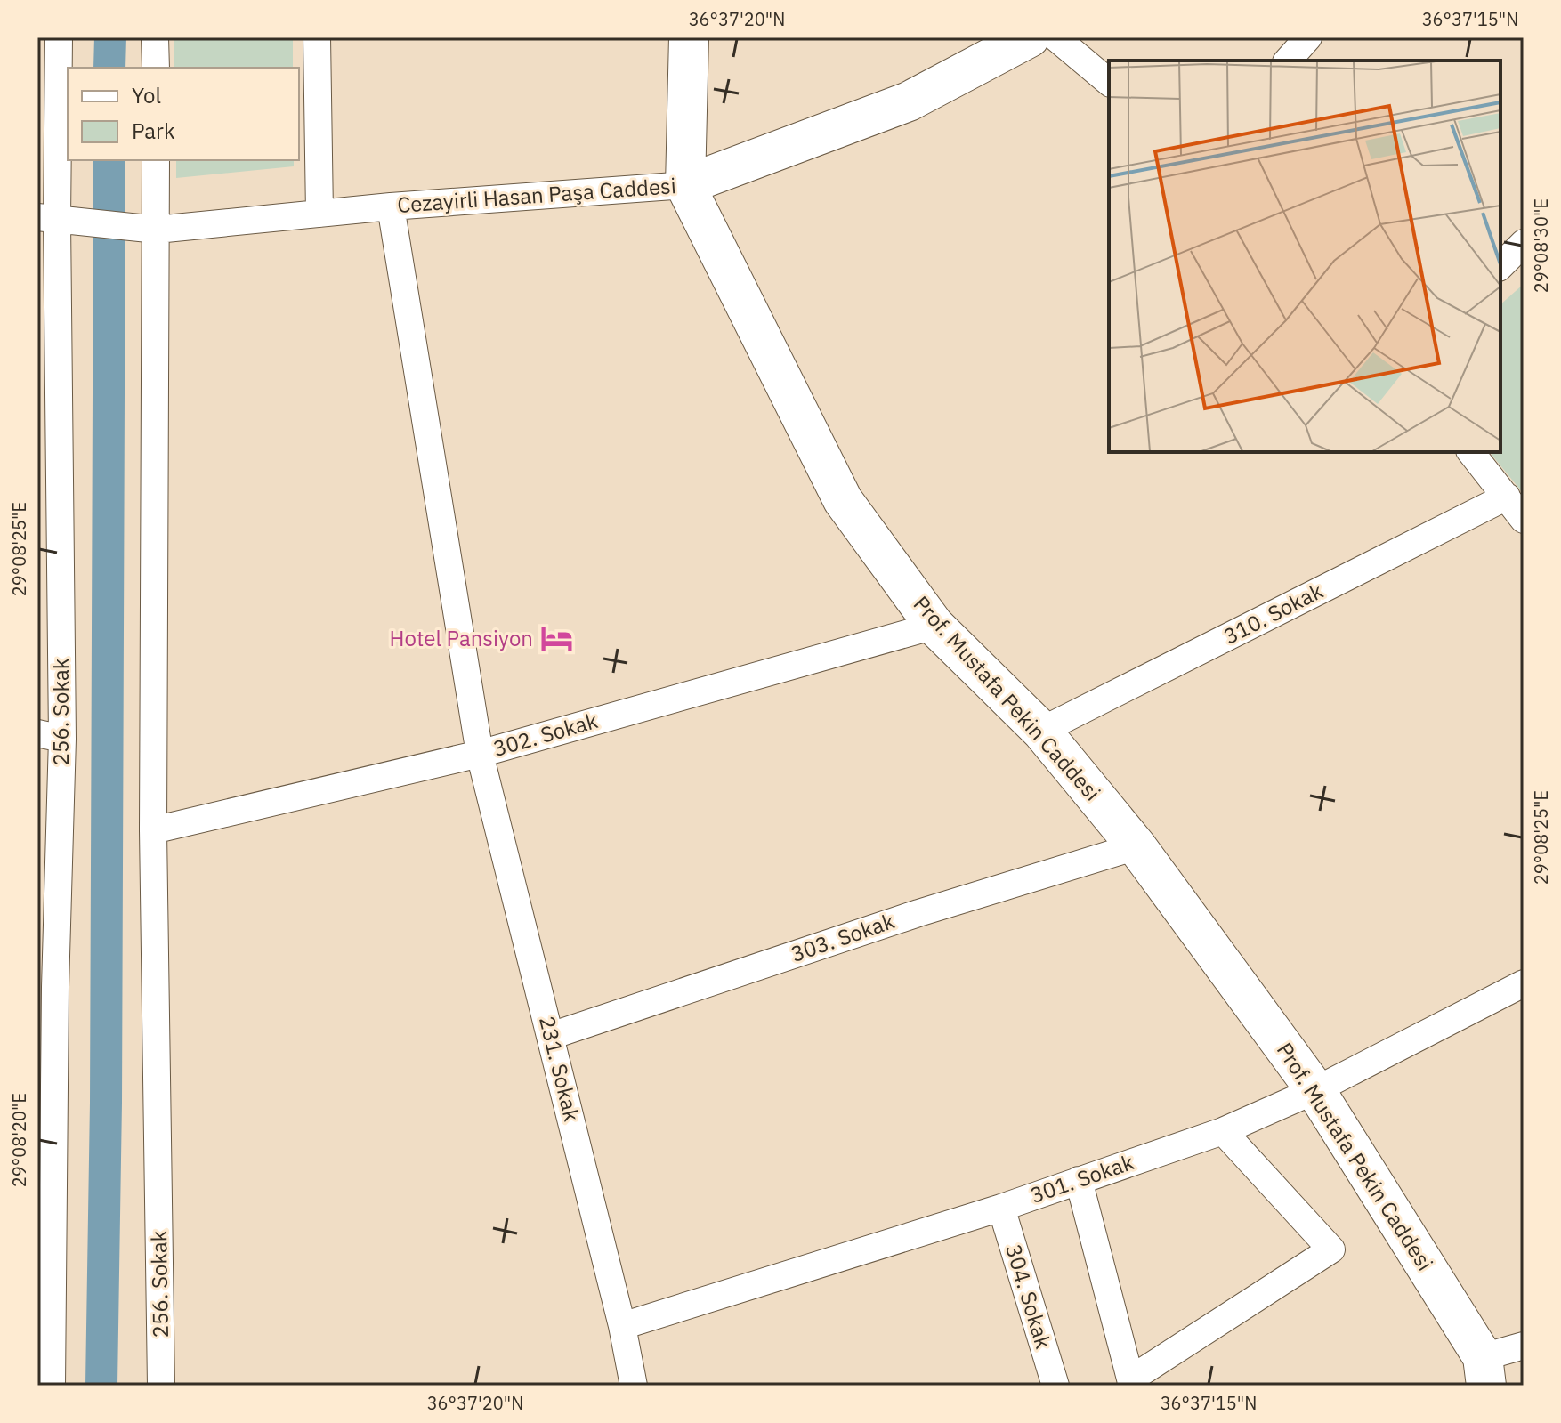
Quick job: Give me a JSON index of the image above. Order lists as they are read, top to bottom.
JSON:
{
  "streets": {
    "main road": ["Cezayirli Hasan Paşa Caddesi", "Prof. Mustafa Pekin Caddesi"],
    "street": [
      "310. Sokak",
      "256. Sokak",
      "302. Sokak",
      "303. Sokak",
      "231. Sokak",
      "301. Sokak",
      "304. Sokak"
    ]
  },
  "crossings": [
    ["Cezayirli Hasan Paşa Caddesi", "Prof. Mustafa Pekin Caddesi"],
    ["Cezayirli Hasan Paşa Caddesi", "256. Sokak"],
    ["Cezayirli Hasan Paşa Caddesi", "231. Sokak"],
    ["310. Sokak", "Prof. Mustafa Pekin Caddesi"],
    ["Prof. Mustafa Pekin Caddesi", "302. Sokak"],
    ["Prof. Mustafa Pekin Caddesi", "303. Sokak"],
    ["Prof. Mustafa Pekin Caddesi", "301. Sokak"],
    ["256. Sokak", "302. Sokak"],
    ["302. Sokak", "231. Sokak"],
    ["303. Sokak", "231. Sokak"],
    ["231. Sokak", "301. Sokak"],
    ["301. Sokak", "304. Sokak"]
  ],
  "places": {
    "hotel": ["Hotel Pansiyon"]
  },
  "legend": ["Yol", "Park"],
  "coordinates": [
    "36°37'20\"N",
    "36°37'15\"N",
    "29°08'30\"E",
    "29°08'25\"E",
    "29°08'20\"E"
  ]
}
